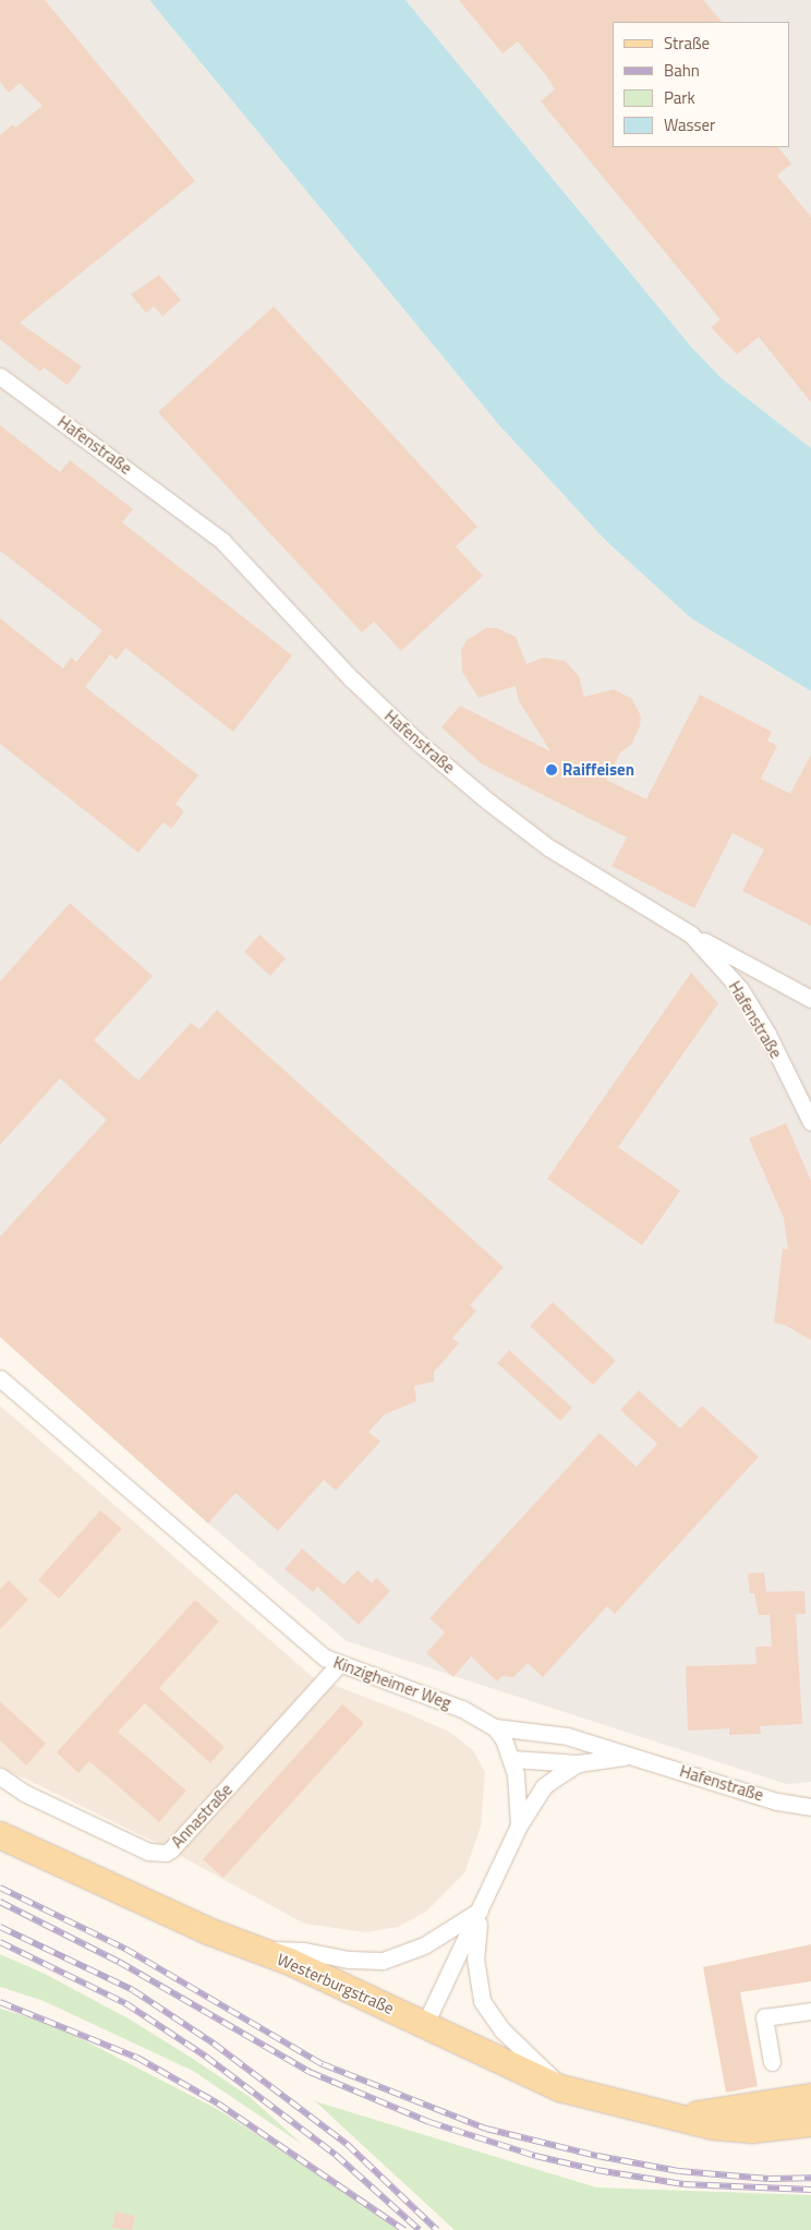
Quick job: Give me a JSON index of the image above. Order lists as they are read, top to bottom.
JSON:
{
  "streets": {
    "main road": ["Westerburgstraße"],
    "street": ["Hafenstraße", "Kinzigheimer Weg", "Annastraße"]
  },
  "crossings": [
    ["Hafenstraße", "Kinzigheimer Weg"],
    ["Kinzigheimer Weg", "Annastraße"]
  ],
  "places": ["Raiffeisen"],
  "legend": [
    "Straße",
    "Bahn",
    "Park",
    "Wasser"
  ]
}
